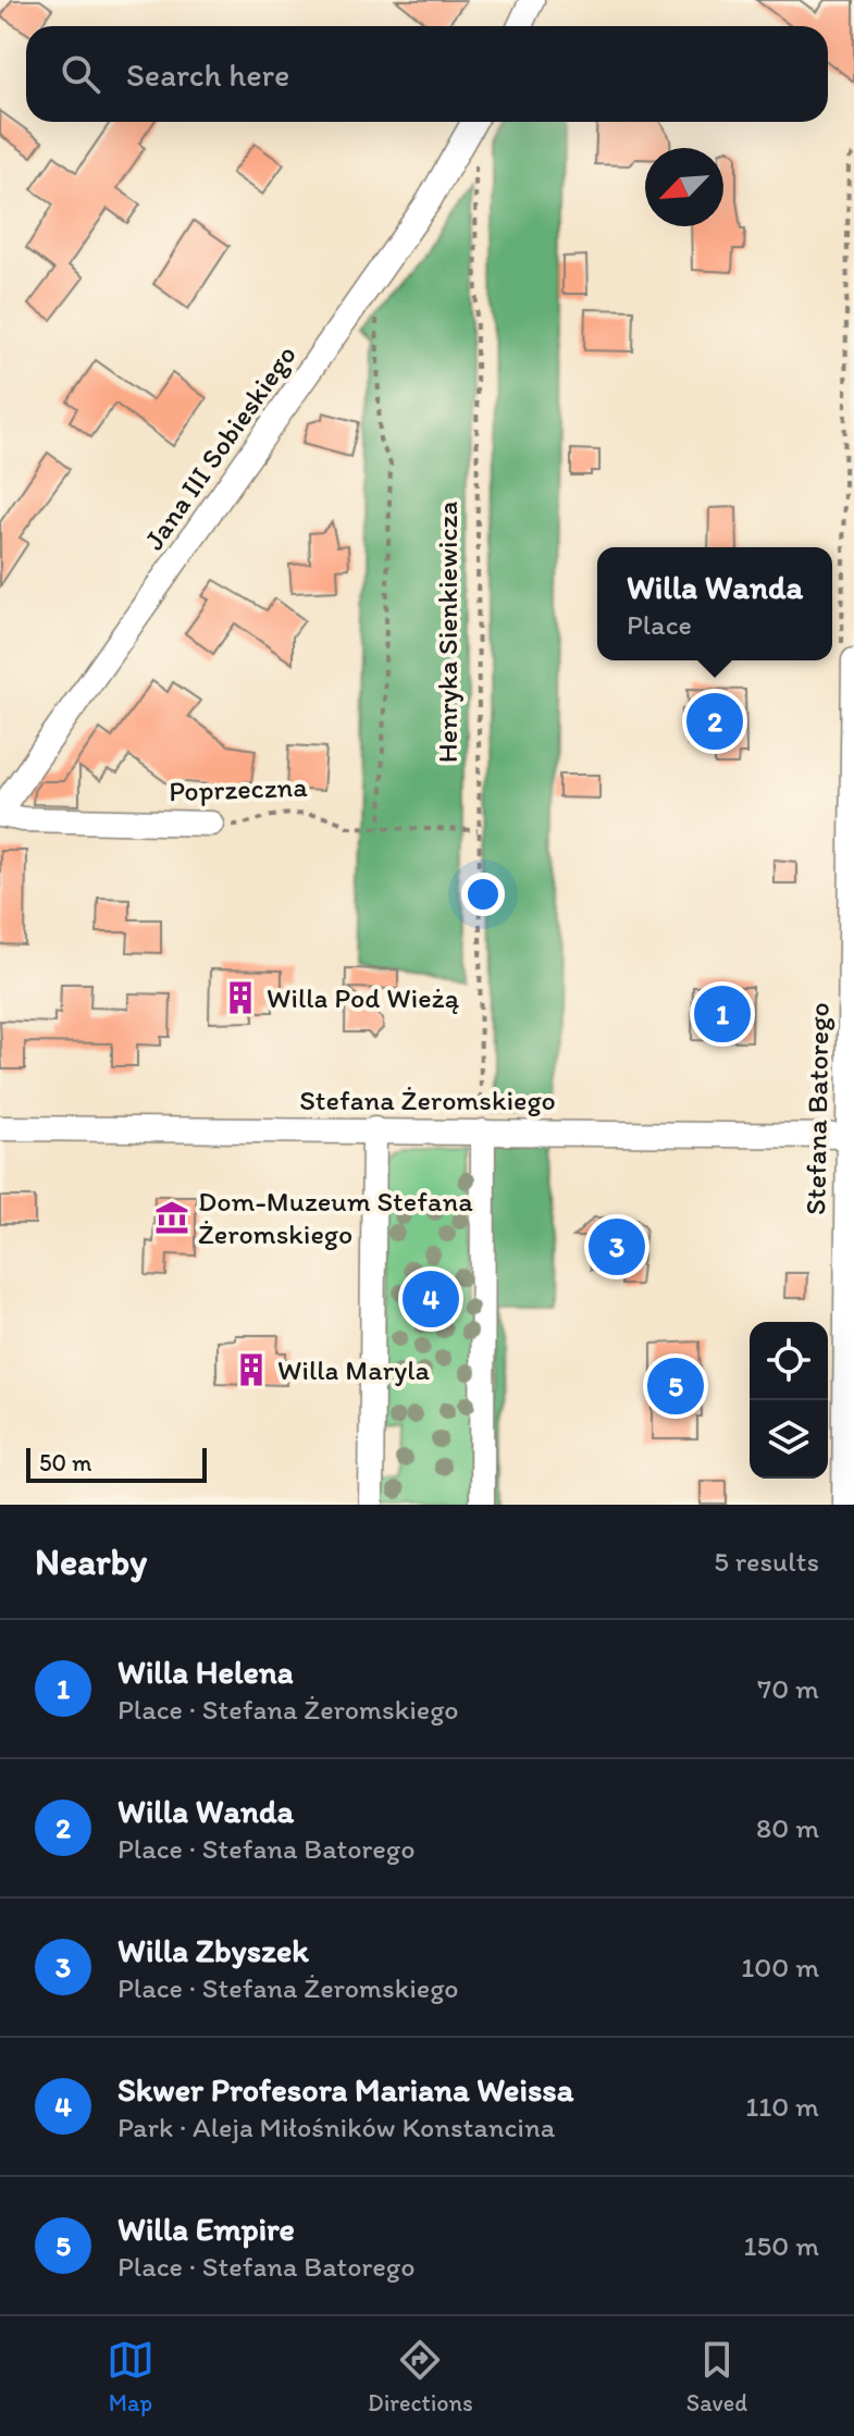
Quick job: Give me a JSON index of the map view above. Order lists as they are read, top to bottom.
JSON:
{
  "streets": {
    "street": [
      "Jana III Sobieskiego",
      "Poprzeczna",
      "Stefana Żeromskiego",
      "Stefana Batorego"
    ],
    "path": ["Henryka Sienkiewicza"]
  },
  "crossings": [
    ["Jana III Sobieskiego", "Poprzeczna"],
    ["Henryka Sienkiewicza", "Poprzeczna"],
    ["Henryka Sienkiewicza", "Stefana Żeromskiego"],
    ["Stefana Żeromskiego", "Stefana Batorego"]
  ],
  "places": {
    "building": ["Willa Pod Wieżą", "Willa Maryla"],
    "museum": ["Dom-Muzeum Stefana Żeromskiego"]
  },
  "scale_bar": "50 m",
  "north": "bottom left",
  "page": {
    "search": "Search here",
    "popup": ["Willa Wanda", "Place"],
    "pins": [
      "2",
      "1",
      "3",
      "4",
      "5"
    ],
    "scale": "50 m",
    "heading": ["Nearby", "5 results"],
    "list": [
      {
        "mark": "1",
        "name": "Willa Helena",
        "note": "Place · Stefana Żeromskiego",
        "value": "70 m"
      },
      {
        "mark": "2",
        "name": "Willa Wanda",
        "note": "Place · Stefana Batorego",
        "value": "80 m"
      },
      {
        "mark": "3",
        "name": "Willa Zbyszek",
        "note": "Place · Stefana Żeromskiego",
        "value": "100 m"
      },
      {
        "mark": "4",
        "name": "Skwer Profesora Mariana Weissa",
        "note": "Park · Aleja Miłośników Konstancina",
        "value": "110 m"
      },
      {
        "mark": "5",
        "name": "Willa Empire",
        "note": "Place · Stefana Batorego",
        "value": "150 m"
      }
    ],
    "nav": ["Map", "Directions", "Saved"]
  }
}
